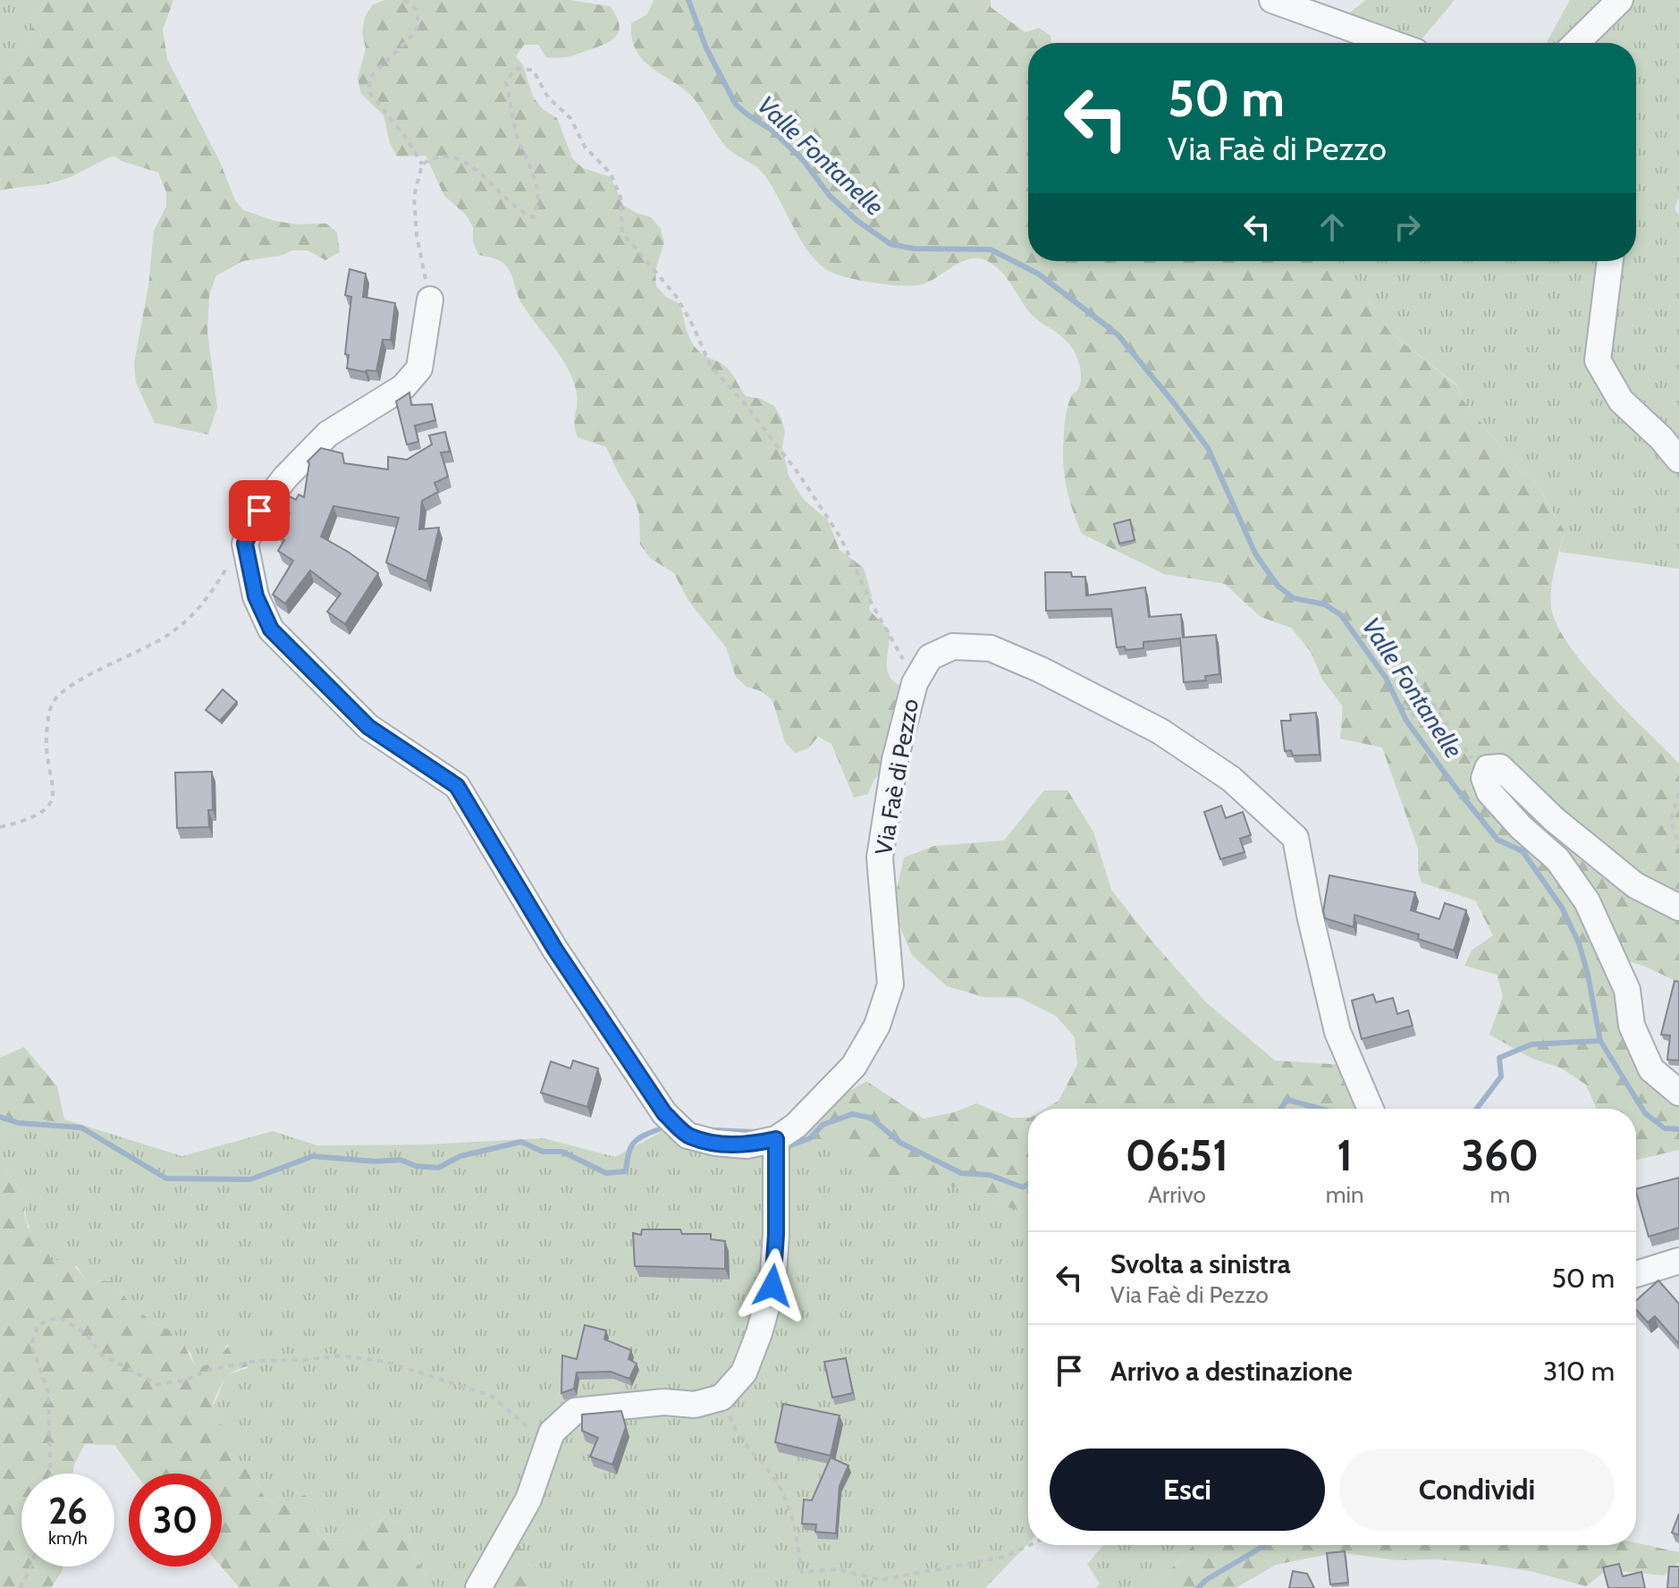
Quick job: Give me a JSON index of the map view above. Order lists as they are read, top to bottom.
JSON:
{
  "streets": {
    "street": ["Via Faè di Pezzo"]
  },
  "water": ["Valle Fontanelle"],
  "page": {
    "turn": ["50 m", "Via Faè di Pezzo"],
    "eta": [
      "06:51",
      "Arrivo",
      "1",
      "min",
      "360",
      "m"
    ],
    "list": [
      {
        "name": "Svolta a sinistra",
        "note": "Via Faè di Pezzo",
        "value": "50 m"
      },
      {
        "name": "Arrivo a destinazione",
        "value": "310 m"
      }
    ],
    "buttons": ["Esci", "Condividi"],
    "speed": "26 km/h",
    "limit": "30"
  }
}
